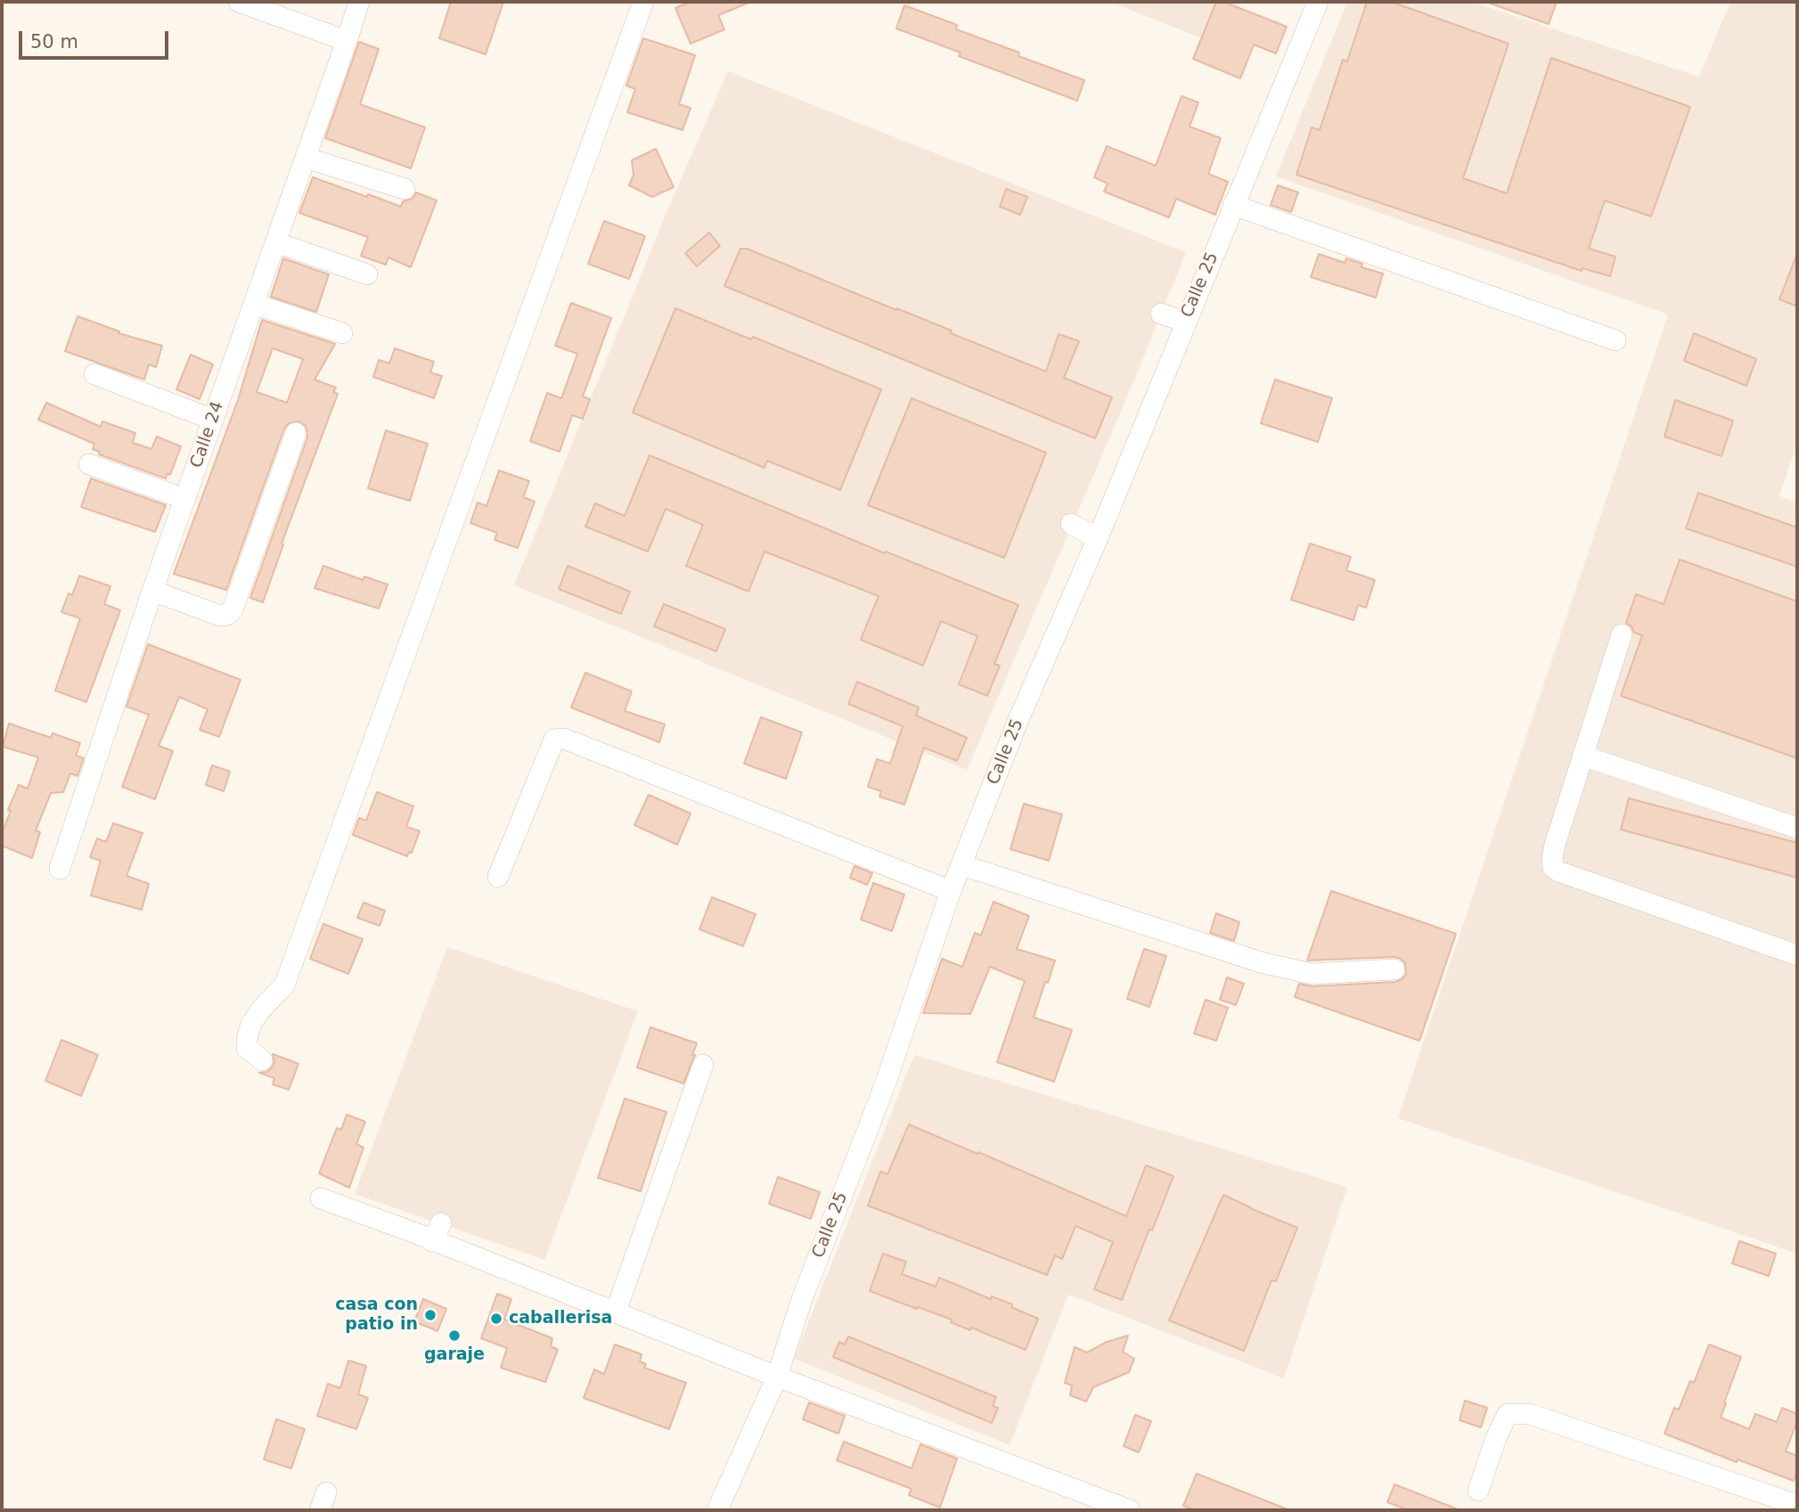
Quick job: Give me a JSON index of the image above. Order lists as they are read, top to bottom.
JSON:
{
  "streets": {
    "street": ["Calle 25", "Calle 24"]
  },
  "places": ["casa con patio in", "caballerisa", "garaje"],
  "scale_bar": "50 m"
}
